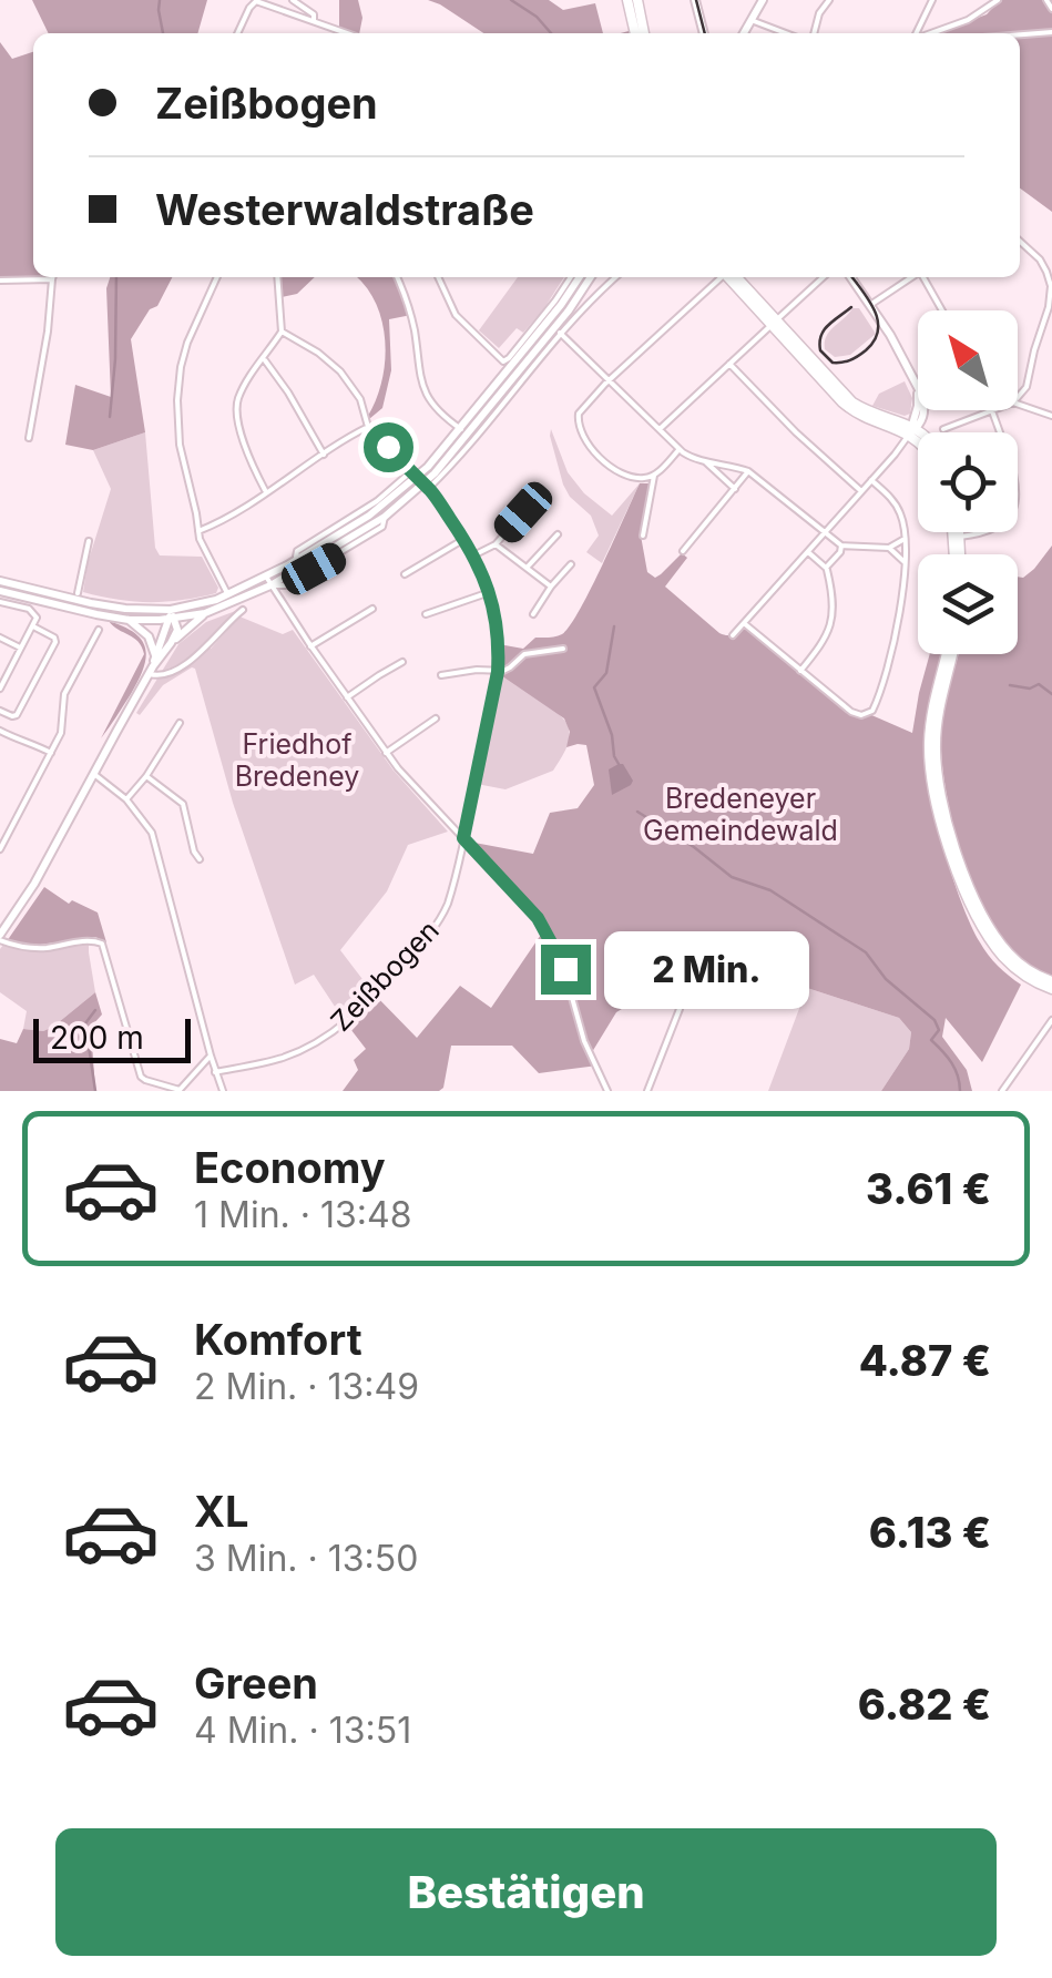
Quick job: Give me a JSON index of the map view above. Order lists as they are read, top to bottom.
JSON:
{
  "streets": {
    "street": ["Zeißbogen"]
  },
  "parks": ["Friedhof Bredeney", "Bredeneyer Gemeindewald"],
  "scale_bar": "200 m",
  "north": "top left",
  "page": {
    "banner": ["Zeißbogen", "Westerwaldstraße"],
    "bubble": "2 Min.",
    "scale": "200 m",
    "list": [
      {
        "name": "Economy",
        "note": "1 Min. · 13:48",
        "value": "3.61 €"
      },
      {
        "name": "Komfort",
        "note": "2 Min. · 13:49",
        "value": "4.87 €"
      },
      {
        "name": "XL",
        "note": "3 Min. · 13:50",
        "value": "6.13 €"
      },
      {
        "name": "Green",
        "note": "4 Min. · 13:51",
        "value": "6.82 €"
      }
    ],
    "buttons": "Bestätigen"
  }
}
